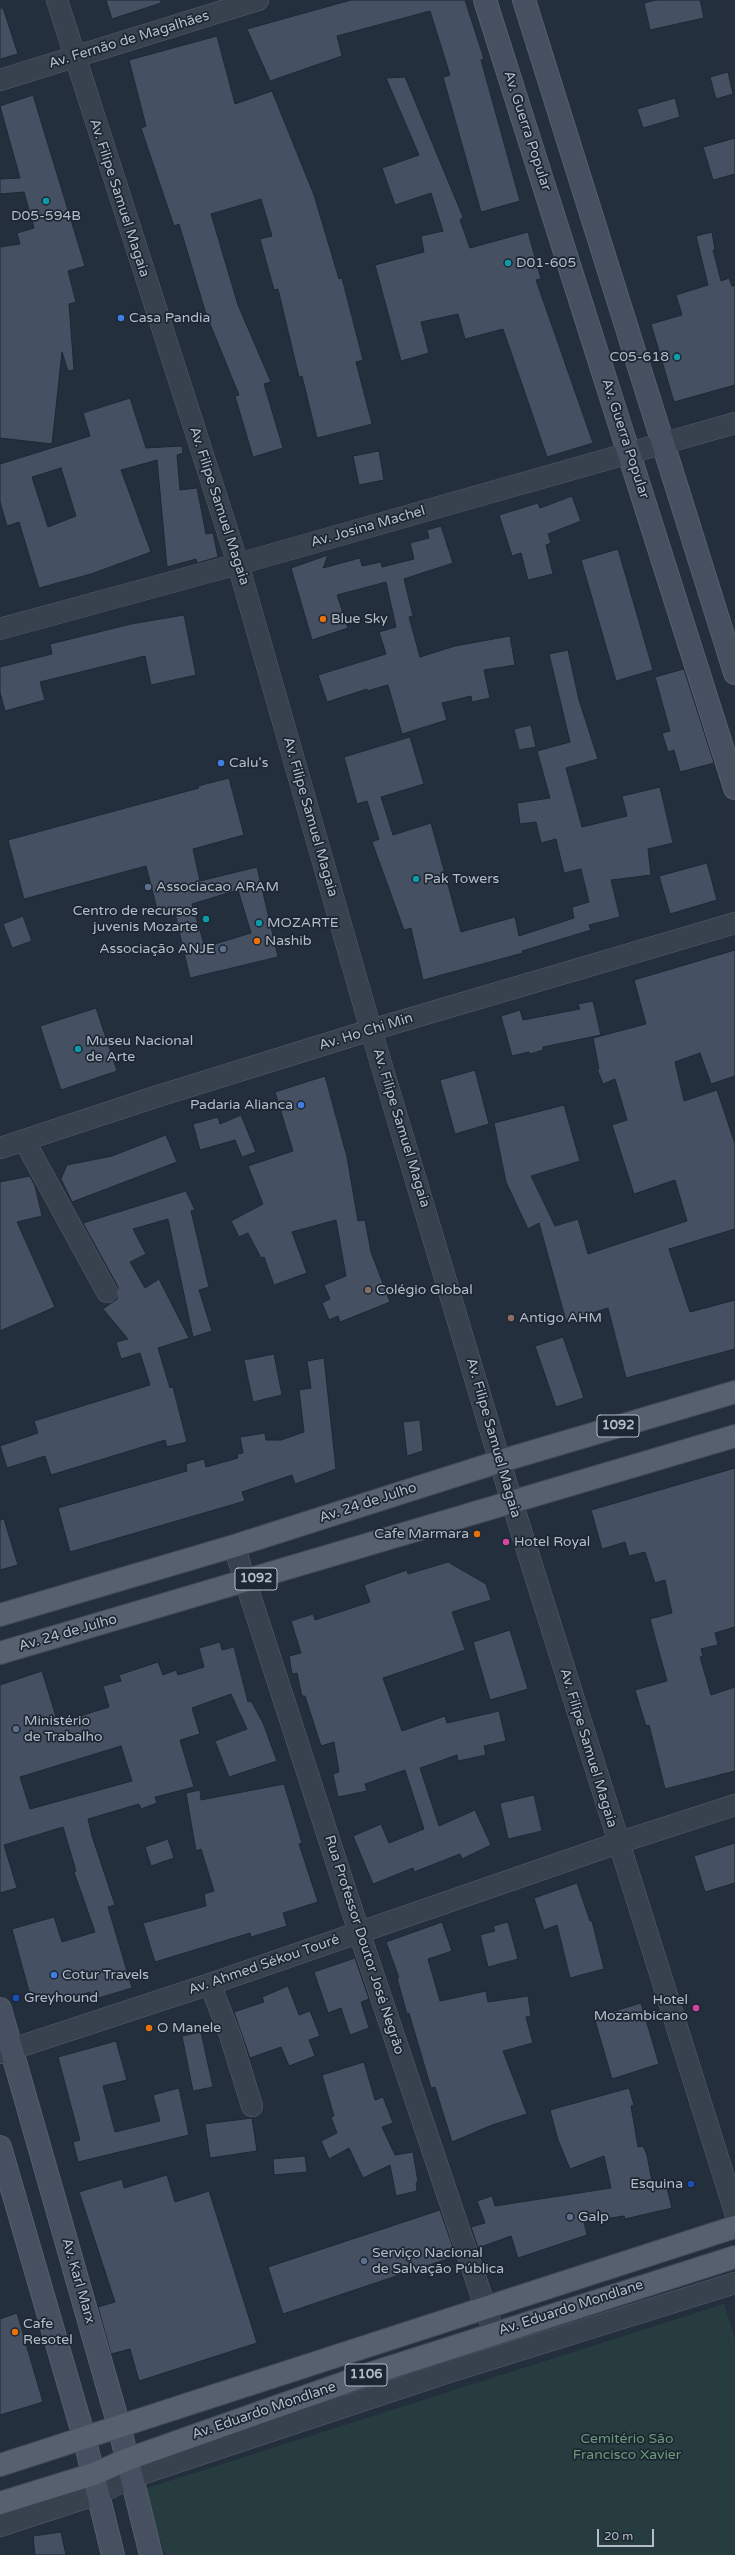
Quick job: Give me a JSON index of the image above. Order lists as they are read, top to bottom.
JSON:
{
  "streets": {
    "main road": [
      "Av. Guerra Popular",
      "1092",
      "Av. 24 de Julho",
      "Av. Karl Marx",
      "Av. Eduardo Mondlane",
      "1106"
    ],
    "street": [
      "Av. Fernão de Magalhães",
      "Av. Filipe Samuel Magaia",
      "Av. Josina Machel",
      "Av. Ho Chi Min",
      "Rua Professor Doutor José Negrão",
      "Av. Ahmed Sékou Touré"
    ]
  },
  "crossings": [
    ["Av. Fernão de Magalhães", "Av. Filipe Samuel Magaia"],
    ["Av. Guerra Popular", "Av. Josina Machel"],
    ["Av. Filipe Samuel Magaia", "Av. Josina Machel"],
    ["Av. Filipe Samuel Magaia", "Av. Ho Chi Min"],
    ["Av. Filipe Samuel Magaia", "Av. 24 de Julho"],
    ["Av. Filipe Samuel Magaia", "Av. Ahmed Sékou Touré"],
    ["Av. 24 de Julho", "Rua Professor Doutor José Negrão"],
    ["Rua Professor Doutor José Negrão", "Av. Ahmed Sékou Touré"],
    ["Rua Professor Doutor José Negrão", "Av. Eduardo Mondlane"],
    ["Av. Ahmed Sékou Touré", "Av. Karl Marx"],
    ["Av. Karl Marx", "Av. Eduardo Mondlane"]
  ],
  "parks": ["Cemitério São Francisco Xavier"],
  "places": [
    "D05-594B",
    "D01-605",
    "Casa Pandia",
    "C05-618",
    "Blue Sky",
    "Calu's",
    "Pak Towers",
    "Associacao ARAM",
    "Centro de recursos juvenis Mozarte",
    "MOZARTE",
    "Nashib",
    "Associação ANJE",
    "Museu Nacional de Arte",
    "Padaria Alianca",
    "Colégio Global",
    "Antigo AHM",
    "Cafe Marmara",
    "Hotel Royal",
    "Ministério de Trabalho",
    "Cotur Travels",
    "Greyhound",
    "Hotel Mozambicano",
    "O Manele",
    "Esquina",
    "Galp",
    "Serviço Nacional de Salvação Pública",
    "Cafe Resotel"
  ],
  "scale_bar": "20 m"
}
